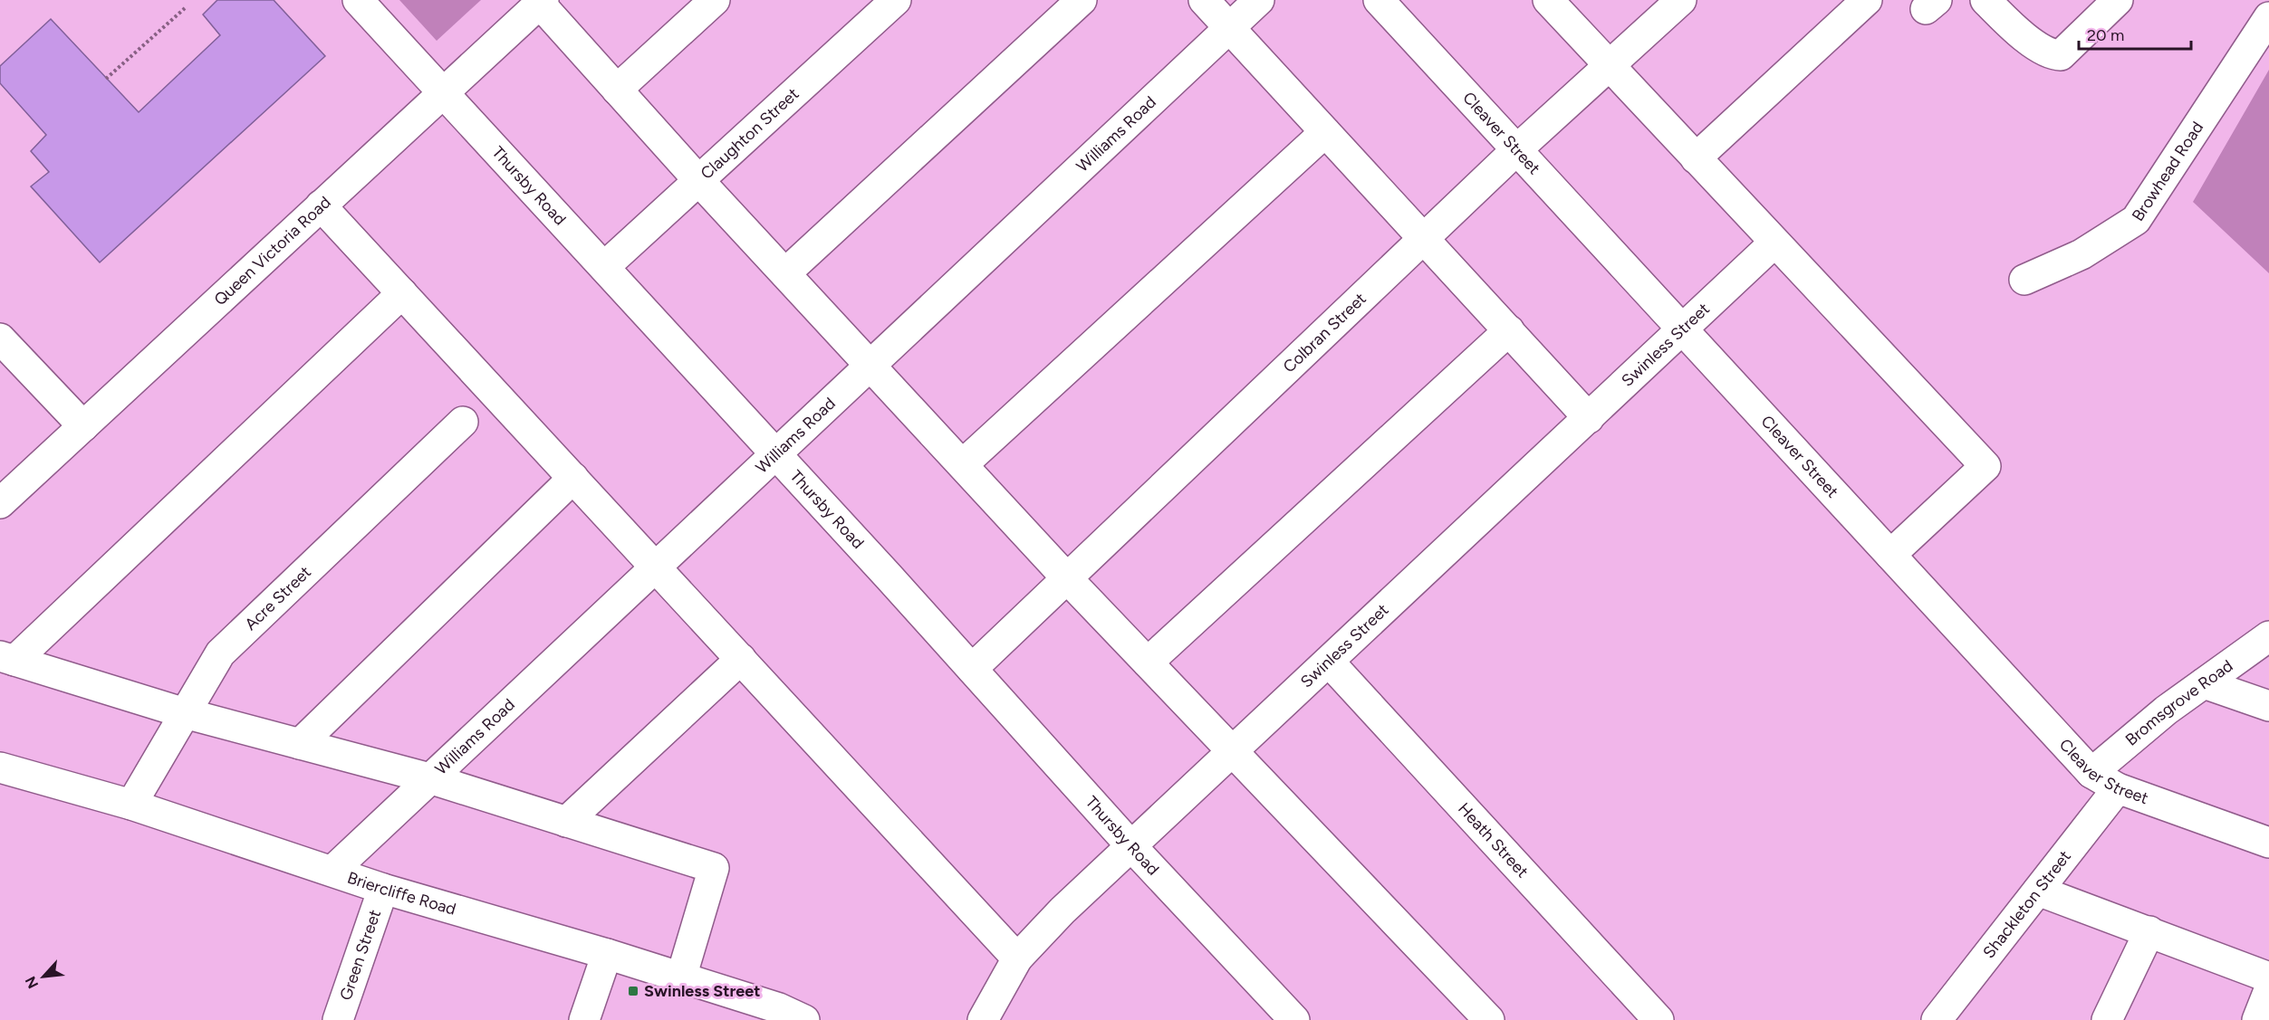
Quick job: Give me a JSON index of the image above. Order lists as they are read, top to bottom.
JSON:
{
  "streets": {
    "street": [
      "Claughton Street",
      "Cleaver Street",
      "Williams Road",
      "Browhead Road",
      "Thursby Road",
      "Queen Victoria Road",
      "Colbran Street",
      "Swinless Street",
      "Acre Street",
      "Bromsgrove Road",
      "Heath Street",
      "Briercliffe Road",
      "Shackleton Street",
      "Green Street"
    ]
  },
  "crossings": [
    ["Claughton Street", "Thursby Road"],
    ["Cleaver Street", "Colbran Street"],
    ["Cleaver Street", "Swinless Street"],
    ["Cleaver Street", "Bromsgrove Road"],
    ["Cleaver Street", "Shackleton Street"],
    ["Williams Road", "Thursby Road"],
    ["Williams Road", "Briercliffe Road"],
    ["Thursby Road", "Queen Victoria Road"],
    ["Thursby Road", "Colbran Street"],
    ["Thursby Road", "Swinless Street"],
    ["Swinless Street", "Heath Street"],
    ["Acre Street", "Briercliffe Road"],
    ["Briercliffe Road", "Green Street"]
  ],
  "places": {
    "transit": ["Swinless Street"]
  },
  "scale_bar": "20 m",
  "north": "bottom left"
}
